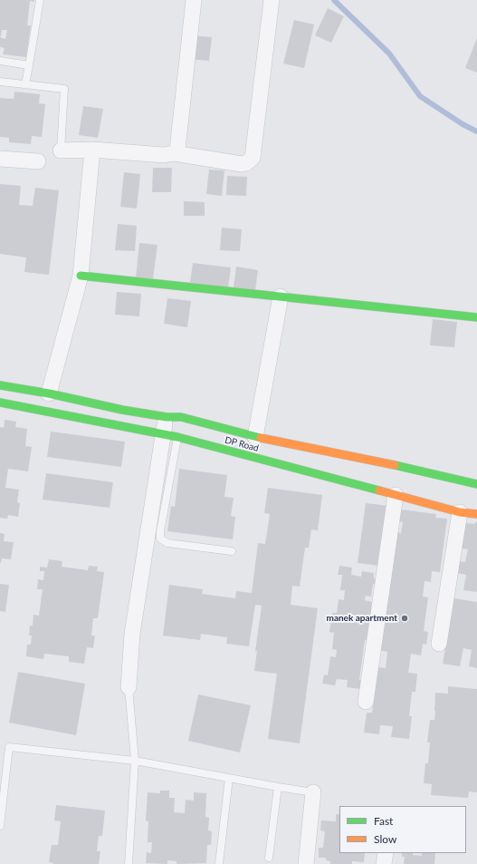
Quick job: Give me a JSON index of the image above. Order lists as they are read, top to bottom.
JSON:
{
  "streets": {
    "main road": ["DP Road"]
  },
  "places": ["manek apartment"],
  "legend": ["Fast", "Slow"]
}
